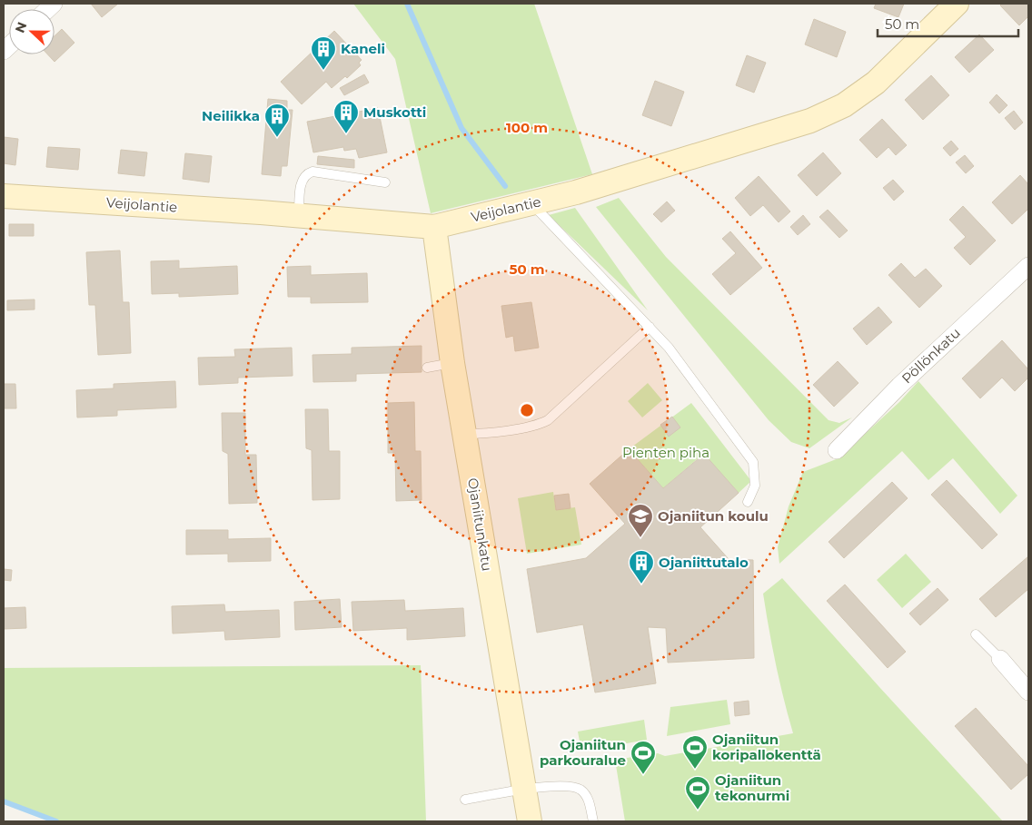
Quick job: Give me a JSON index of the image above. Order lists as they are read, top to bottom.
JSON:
{
  "streets": {
    "street": ["Veijolantie", "Pöllönkatu", "Ojaniitunkatu"]
  },
  "crossings": [
    ["Veijolantie", "Ojaniitunkatu"]
  ],
  "parks": ["Pienten piha"],
  "places": {
    "building": [
      "Kaneli",
      "Muskotti",
      "Neilikka",
      "Ojaniittutalo"
    ],
    "school or university": ["Ojaniitun koulu"],
    "sports": ["Ojaniitun koripallokenttä", "Ojaniitun parkouralue", "Ojaniitun tekonurmi"]
  },
  "scale_bar": "50 m",
  "north": "left",
  "rings": ["100 m", "50 m"]
}
